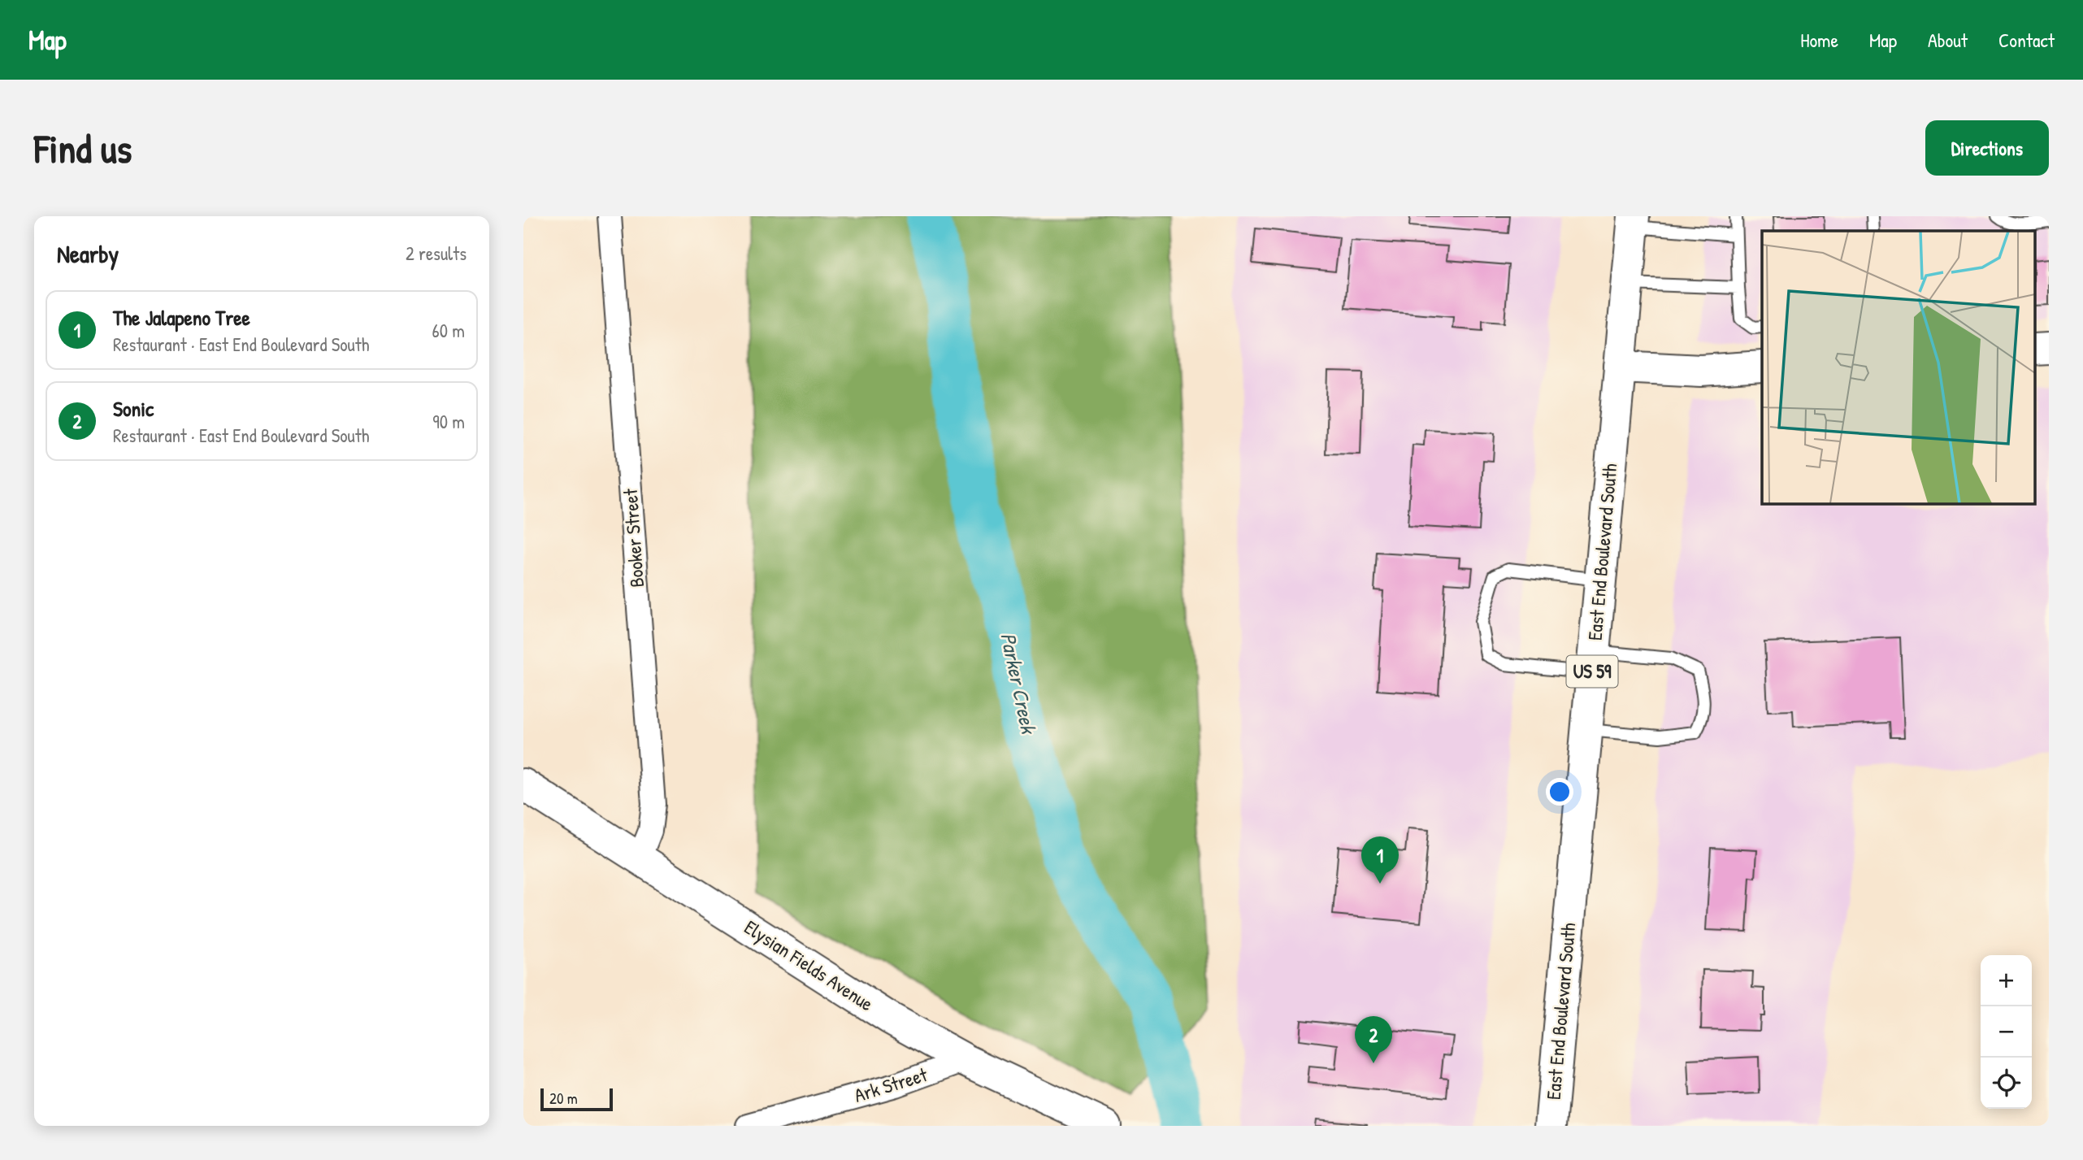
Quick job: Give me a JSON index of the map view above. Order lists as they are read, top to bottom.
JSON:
{
  "streets": {
    "main road": ["East End Boulevard South", "US 59", "Elysian Fields Avenue"],
    "street": ["Booker Street", "Ark Street"]
  },
  "crossings": [
    ["Booker Street", "Elysian Fields Avenue"],
    ["Elysian Fields Avenue", "Ark Street"]
  ],
  "water": ["Parker Creek"],
  "scale_bar": "20 m",
  "page": {
    "header": "Map",
    "nav": [
      "Home",
      "Map",
      "About",
      "Contact"
    ],
    "buttons": "Directions",
    "title": "Find us",
    "heading": ["Nearby", "2 results"],
    "list": [
      {
        "mark": "1",
        "name": "The Jalapeno Tree",
        "note": "Restaurant · East End Boulevard South",
        "value": "60 m"
      },
      {
        "mark": "2",
        "name": "Sonic",
        "note": "Restaurant · East End Boulevard South",
        "value": "90 m"
      }
    ],
    "pins": ["1", "2"],
    "map_buttons": ["+", "−"],
    "scale": "20 m"
  }
}
